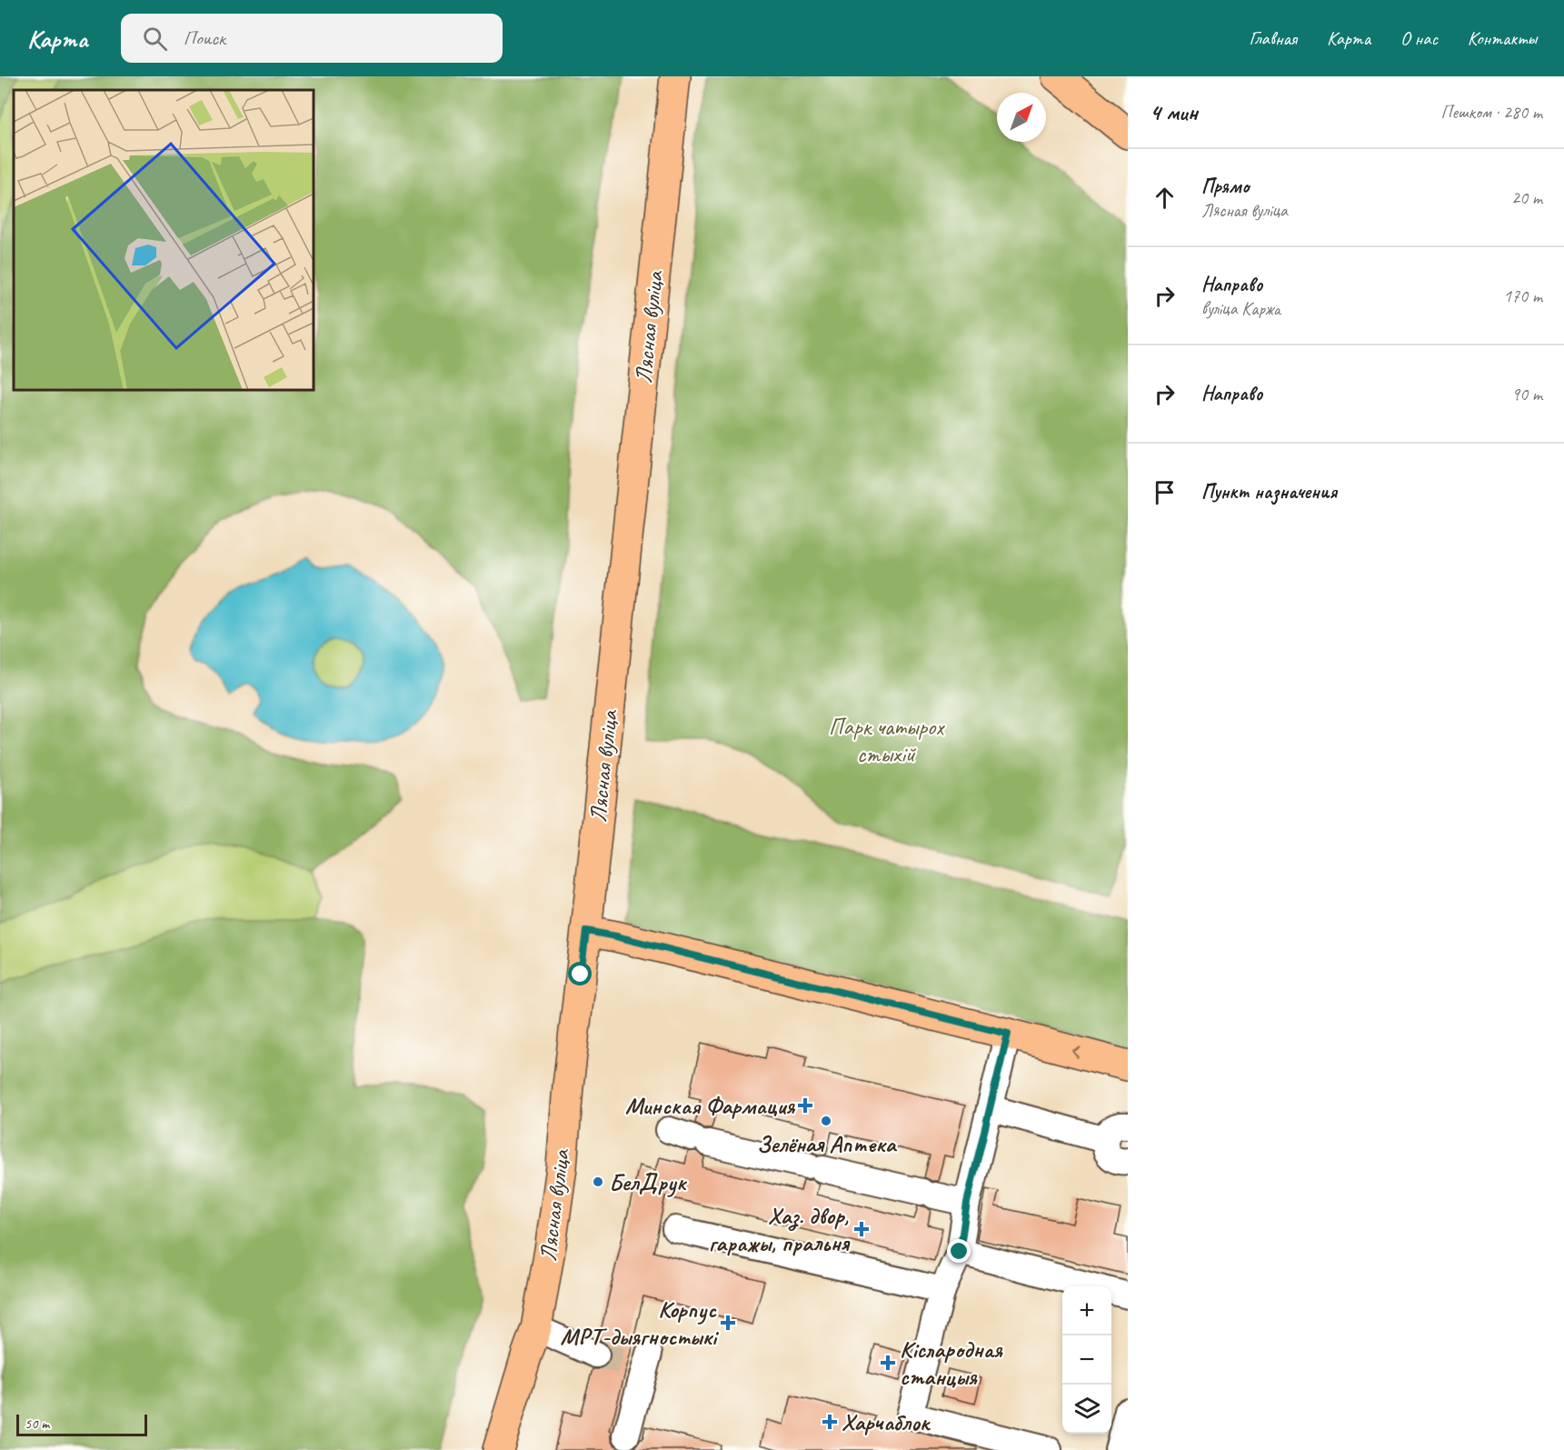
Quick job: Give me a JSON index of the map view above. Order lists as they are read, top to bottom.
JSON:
{
  "streets": {
    "main road": ["Лясная вуліца"]
  },
  "parks": ["Парк чатырох стыхій"],
  "places": {
    "health": [
      "Минская Фармация",
      "Хаз. двор, гаражы, пральня",
      "Корпус МРТ-дыягностыкі",
      "Кіслародная станцыя",
      "Харчаблок"
    ],
    "other": ["Зелёная Аптека", "БелДрук"]
  },
  "scale_bar": "50 m",
  "north": "top right",
  "page": {
    "header": "Карта",
    "search": "Поиск",
    "nav": [
      "Главная",
      "Карта",
      "О нас",
      "Контакты"
    ],
    "heading": ["4 мин", "Пешком · 280 m"],
    "list": [
      ["Прямо", "Лясная вуліца", "20 m"],
      ["Направо", "вуліца Каржа", "170 m"],
      ["Направо", "90 m"],
      "Пункт назначения"
    ],
    "map_buttons": ["+", "−"],
    "scale": "50 m"
  }
}
